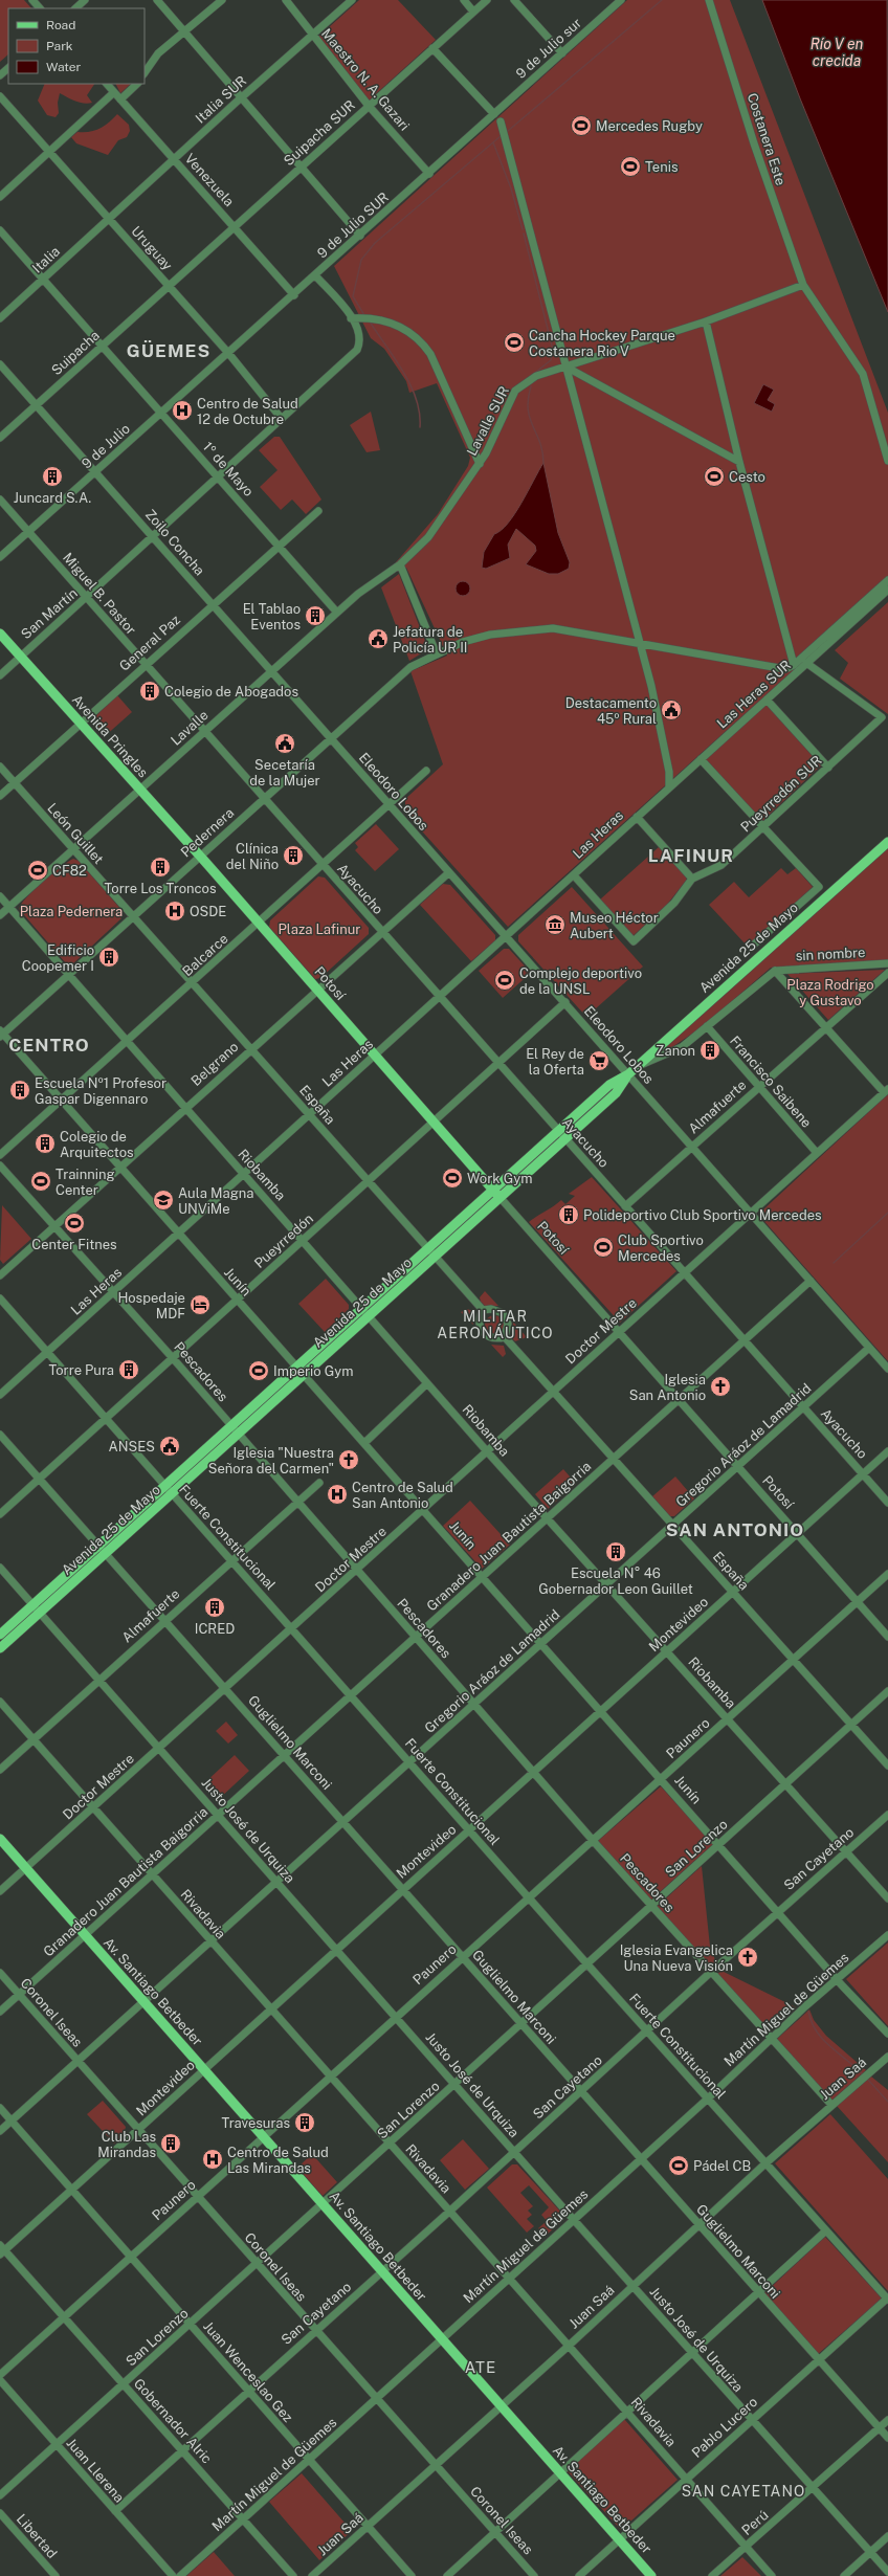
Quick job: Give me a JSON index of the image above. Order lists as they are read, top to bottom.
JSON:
{
  "streets": {
    "main road": [
      "Avenida Pringles",
      "Avenida 25 de Mayo",
      "Potosí",
      "Av. Santiago Betbeder"
    ],
    "street": [
      "9 de Julio sur",
      "Maestro N. A. Gazari",
      "Italia SUR",
      "Suipacha SUR",
      "Costanera Este",
      "Venezuela",
      "9 de Julio SUR",
      "Uruguay",
      "Italia",
      "Suipacha",
      "Lavalle SUR",
      "9 de Julio",
      "1º de Mayo",
      "Zoilo Concha",
      "Miguel B. Pastor",
      "San Martín",
      "General Paz",
      "Las Heras SUR",
      "Lavalle",
      "Eleodoro Lobos",
      "Pueyrredón SUR",
      "Pedernera",
      "León Guillet",
      "Las Heras",
      "Ayacucho",
      "sin nombre",
      "Balcarce",
      "Belgrano",
      "Francisco Saibene",
      "España",
      "Almafuerte",
      "Riobamba",
      "Pueyrredón",
      "Junín",
      "Doctor Mestre",
      "Pescadores",
      "Gregorio Aráoz de Lamadrid",
      "Granadero Juan Bautista Baigorria",
      "Fuerte Constitucional",
      "Montevideo",
      "Paunero",
      "Guglielmo Marconi",
      "Justo José de Urquiza",
      "San Lorenzo",
      "San Cayetano",
      "Rivadavia",
      "Martín Miguel de Güemes",
      "Coronel Iseas",
      "Juan Saá",
      "Juan Wenceslao Gez",
      "Gobernador Alric",
      "Pablo Lucero",
      "Juan Llerena",
      "Perú",
      "Libertad"
    ]
  },
  "crossings": [
    ["9 de Julio sur", "9 de Julio SUR"],
    ["Maestro N. A. Gazari", "Italia SUR"],
    ["Maestro N. A. Gazari", "Suipacha SUR"],
    ["Maestro N. A. Gazari", "9 de Julio SUR"],
    ["Italia SUR", "Venezuela"],
    ["Italia SUR", "Uruguay"],
    ["Italia SUR", "Italia"],
    ["Suipacha SUR", "Venezuela"],
    ["Suipacha SUR", "Uruguay"],
    ["Suipacha SUR", "Suipacha"],
    ["Costanera Este", "Lavalle SUR"],
    ["Venezuela", "9 de Julio SUR"],
    ["9 de Julio SUR", "Uruguay"],
    ["9 de Julio SUR", "9 de Julio"],
    ["Uruguay", "Italia"],
    ["Uruguay", "Suipacha"],
    ["Uruguay", "9 de Julio"],
    ["Uruguay", "San Martín"],
    ["Italia", "1º de Mayo"],
    ["Suipacha", "1º de Mayo"],
    ["Suipacha", "Zoilo Concha"],
    ["Lavalle SUR", "Lavalle"],
    ["9 de Julio", "1º de Mayo"],
    ["9 de Julio", "Zoilo Concha"],
    ["9 de Julio", "Miguel B. Pastor"],
    ["1º de Mayo", "San Martín"],
    ["1º de Mayo", "General Paz"],
    ["1º de Mayo", "Lavalle"],
    ["Zoilo Concha", "San Martín"],
    ["Zoilo Concha", "General Paz"],
    ["Zoilo Concha", "Lavalle"],
    ["Zoilo Concha", "Eleodoro Lobos"],
    ["Zoilo Concha", "Pedernera"],
    ["Miguel B. Pastor", "San Martín"],
    ["Miguel B. Pastor", "General Paz"],
    ["Miguel B. Pastor", "Lavalle"],
    ["Miguel B. Pastor", "Pedernera"],
    ["Miguel B. Pastor", "Ayacucho"],
    ["San Martín", "Avenida Pringles"],
    ["General Paz", "Avenida Pringles"],
    ["General Paz", "León Guillet"],
    ["Las Heras SUR", "Pueyrredón SUR"],
    ["Las Heras SUR", "Las Heras"],
    ["Lavalle", "Avenida Pringles"],
    ["Lavalle", "León Guillet"],
    ["Lavalle", "Riobamba"],
    ["Avenida Pringles", "Pedernera"],
    ["Avenida Pringles", "Potosí"],
    ["Eleodoro Lobos", "Pedernera"],
    ["Eleodoro Lobos", "Las Heras"],
    ["Eleodoro Lobos", "Avenida 25 de Mayo"],
    ["Eleodoro Lobos", "Balcarce"],
    ["Eleodoro Lobos", "Belgrano"],
    ["Eleodoro Lobos", "Almafuerte"],
    ["Eleodoro Lobos", "Pueyrredón"],
    ["Eleodoro Lobos", "Doctor Mestre"],
    ["Eleodoro Lobos", "Gregorio Aráoz de Lamadrid"],
    ["Eleodoro Lobos", "Granadero Juan Bautista Baigorria"],
    ["Pedernera", "León Guillet"],
    ["Pedernera", "Ayacucho"],
    ["Pedernera", "Potosí"],
    ["Pedernera", "España"],
    ["Pedernera", "Riobamba"],
    ["Pedernera", "Junín"],
    ["León Guillet", "España"],
    ["Las Heras", "Ayacucho"],
    ["Las Heras", "Potosí"],
    ["Las Heras", "España"],
    ["Las Heras", "Riobamba"],
    ["Las Heras", "Junín"],
    ["Las Heras", "Pescadores"],
    ["Las Heras", "Fuerte Constitucional"],
    ["Ayacucho", "Avenida 25 de Mayo"],
    ["Ayacucho", "Balcarce"],
    ["Ayacucho", "Belgrano"],
    ["Ayacucho", "Almafuerte"],
    ["Ayacucho", "Pueyrredón"],
    ["Ayacucho", "Doctor Mestre"],
    ["Ayacucho", "Gregorio Aráoz de Lamadrid"],
    ["Ayacucho", "Granadero Juan Bautista Baigorria"],
    ["Ayacucho", "Montevideo"],
    ["Avenida 25 de Mayo", "Potosí"],
    ["Avenida 25 de Mayo", "España"],
    ["Avenida 25 de Mayo", "Riobamba"],
    ["Avenida 25 de Mayo", "Junín"],
    ["Avenida 25 de Mayo", "Pescadores"],
    ["Avenida 25 de Mayo", "Fuerte Constitucional"],
    ["Avenida 25 de Mayo", "Guglielmo Marconi"],
    ["Avenida 25 de Mayo", "Justo José de Urquiza"],
    ["Balcarce", "Potosí"],
    ["Balcarce", "España"],
    ["Balcarce", "Riobamba"],
    ["Balcarce", "Junín"],
    ["Potosí", "Belgrano"],
    ["Potosí", "Pueyrredón"],
    ["Potosí", "Doctor Mestre"],
    ["Potosí", "Gregorio Aráoz de Lamadrid"],
    ["Potosí", "Granadero Juan Bautista Baigorria"],
    ["Potosí", "Montevideo"],
    ["Potosí", "Paunero"],
    ["Belgrano", "España"],
    ["Belgrano", "Riobamba"],
    ["Belgrano", "Junín"],
    ["Belgrano", "Pescadores"],
    ["Francisco Saibene", "Almafuerte"],
    ["Francisco Saibene", "Doctor Mestre"],
    ["España", "Pueyrredón"],
    ["España", "Doctor Mestre"],
    ["España", "Gregorio Aráoz de Lamadrid"],
    ["España", "Granadero Juan Bautista Baigorria"],
    ["España", "Montevideo"],
    ["España", "Paunero"],
    ["España", "San Lorenzo"],
    ["Almafuerte", "Pescadores"],
    ["Almafuerte", "Fuerte Constitucional"],
    ["Almafuerte", "Guglielmo Marconi"],
    ["Almafuerte", "Justo José de Urquiza"],
    ["Almafuerte", "Rivadavia"],
    ["Riobamba", "Pueyrredón"],
    ["Riobamba", "Doctor Mestre"],
    ["Riobamba", "Gregorio Aráoz de Lamadrid"],
    ["Riobamba", "Granadero Juan Bautista Baigorria"],
    ["Riobamba", "Montevideo"],
    ["Riobamba", "Paunero"],
    ["Riobamba", "San Lorenzo"],
    ["Riobamba", "San Cayetano"],
    ["Pueyrredón", "Junín"],
    ["Pueyrredón", "Pescadores"],
    ["Pueyrredón", "Fuerte Constitucional"],
    ["Pueyrredón", "Guglielmo Marconi"],
    ["Junín", "Doctor Mestre"],
    ["Junín", "Gregorio Aráoz de Lamadrid"],
    ["Junín", "Granadero Juan Bautista Baigorria"],
    ["Junín", "Montevideo"],
    ["Junín", "Paunero"],
    ["Junín", "San Lorenzo"],
    ["Junín", "San Cayetano"],
    ["Junín", "Martín Miguel de Güemes"],
    ["Doctor Mestre", "Pescadores"],
    ["Doctor Mestre", "Fuerte Constitucional"],
    ["Doctor Mestre", "Guglielmo Marconi"],
    ["Doctor Mestre", "Justo José de Urquiza"],
    ["Doctor Mestre", "Rivadavia"],
    ["Doctor Mestre", "Av. Santiago Betbeder"],
    ["Pescadores", "Gregorio Aráoz de Lamadrid"],
    ["Pescadores", "Granadero Juan Bautista Baigorria"],
    ["Pescadores", "Montevideo"],
    ["Pescadores", "Paunero"],
    ["Pescadores", "San Lorenzo"],
    ["Pescadores", "San Cayetano"],
    ["Pescadores", "Martín Miguel de Güemes"],
    ["Pescadores", "Juan Saá"],
    ["Gregorio Aráoz de Lamadrid", "Fuerte Constitucional"],
    ["Gregorio Aráoz de Lamadrid", "Guglielmo Marconi"],
    ["Gregorio Aráoz de Lamadrid", "Justo José de Urquiza"],
    ["Gregorio Aráoz de Lamadrid", "Rivadavia"],
    ["Gregorio Aráoz de Lamadrid", "Av. Santiago Betbeder"],
    ["Gregorio Aráoz de Lamadrid", "Coronel Iseas"],
    ["Gregorio Aráoz de Lamadrid", "Juan Wenceslao Gez"],
    ["Granadero Juan Bautista Baigorria", "Fuerte Constitucional"],
    ["Granadero Juan Bautista Baigorria", "Guglielmo Marconi"],
    ["Granadero Juan Bautista Baigorria", "Justo José de Urquiza"],
    ["Granadero Juan Bautista Baigorria", "Rivadavia"],
    ["Granadero Juan Bautista Baigorria", "Av. Santiago Betbeder"],
    ["Granadero Juan Bautista Baigorria", "Coronel Iseas"],
    ["Fuerte Constitucional", "Montevideo"],
    ["Fuerte Constitucional", "Paunero"],
    ["Fuerte Constitucional", "San Lorenzo"],
    ["Fuerte Constitucional", "San Cayetano"],
    ["Fuerte Constitucional", "Martín Miguel de Güemes"],
    ["Fuerte Constitucional", "Juan Saá"],
    ["Fuerte Constitucional", "Pablo Lucero"],
    ["Montevideo", "Guglielmo Marconi"],
    ["Montevideo", "Justo José de Urquiza"],
    ["Montevideo", "Rivadavia"],
    ["Montevideo", "Av. Santiago Betbeder"],
    ["Montevideo", "Coronel Iseas"],
    ["Montevideo", "Juan Wenceslao Gez"],
    ["Montevideo", "Gobernador Alric"],
    ["Paunero", "Guglielmo Marconi"],
    ["Paunero", "Justo José de Urquiza"],
    ["Paunero", "Rivadavia"],
    ["Paunero", "Av. Santiago Betbeder"],
    ["Paunero", "Coronel Iseas"],
    ["Paunero", "Juan Wenceslao Gez"],
    ["Paunero", "Gobernador Alric"],
    ["Guglielmo Marconi", "San Lorenzo"],
    ["Guglielmo Marconi", "San Cayetano"],
    ["Guglielmo Marconi", "Martín Miguel de Güemes"],
    ["Guglielmo Marconi", "Juan Saá"],
    ["Guglielmo Marconi", "Pablo Lucero"],
    ["Guglielmo Marconi", "Perú"],
    ["Justo José de Urquiza", "San Lorenzo"],
    ["Justo José de Urquiza", "San Cayetano"],
    ["Justo José de Urquiza", "Martín Miguel de Güemes"],
    ["Justo José de Urquiza", "Juan Saá"],
    ["Justo José de Urquiza", "Pablo Lucero"],
    ["Justo José de Urquiza", "Perú"],
    ["San Lorenzo", "Rivadavia"],
    ["San Lorenzo", "Av. Santiago Betbeder"],
    ["San Lorenzo", "Coronel Iseas"],
    ["San Lorenzo", "Juan Wenceslao Gez"],
    ["San Lorenzo", "Gobernador Alric"],
    ["San Lorenzo", "Juan Llerena"],
    ["San Cayetano", "Rivadavia"],
    ["San Cayetano", "Av. Santiago Betbeder"],
    ["San Cayetano", "Coronel Iseas"],
    ["San Cayetano", "Juan Wenceslao Gez"],
    ["San Cayetano", "Gobernador Alric"],
    ["San Cayetano", "Juan Llerena"],
    ["Rivadavia", "Martín Miguel de Güemes"],
    ["Rivadavia", "Juan Saá"],
    ["Rivadavia", "Pablo Lucero"],
    ["Rivadavia", "Perú"],
    ["Av. Santiago Betbeder", "Martín Miguel de Güemes"],
    ["Av. Santiago Betbeder", "Juan Saá"],
    ["Av. Santiago Betbeder", "Pablo Lucero"],
    ["Martín Miguel de Güemes", "Coronel Iseas"],
    ["Martín Miguel de Güemes", "Juan Wenceslao Gez"],
    ["Martín Miguel de Güemes", "Gobernador Alric"],
    ["Coronel Iseas", "Juan Saá"],
    ["Juan Saá", "Juan Wenceslao Gez"]
  ],
  "districts": [
    "GÜEMES",
    "LAFINUR",
    "CENTRO",
    "MILITAR AERONÁUTICO",
    "SAN ANTONIO",
    "ATE",
    "SAN CAYETANO"
  ],
  "water": ["Río V en crecida"],
  "parks": ["Plaza Pedernera", "Plaza Lafinur", "Plaza Rodrigo y Gustavo"],
  "places": {
    "sports": [
      "Mercedes Rugby",
      "Tenis",
      "Cancha Hockey Parque Costanera Rio V",
      "Cesto",
      "CF82",
      "Complejo deportivo de la UNSL",
      "Work Gym",
      "Trainning Center",
      "Center Fitnes",
      "Club Sportivo Mercedes",
      "Imperio Gym",
      "Pádel CB"
    ],
    "hospital": [
      "Centro de Salud 12 de Octubre",
      "OSDE",
      "Centro de Salud San Antonio",
      "Centro de Salud Las Mirandas"
    ],
    "building": [
      "Juncard S.A.",
      "El Tablao Eventos",
      "Colegio de Abogados",
      "Clínica del Niño",
      "Torre Los Troncos",
      "Edificio Coopemer I",
      "Zanon",
      "Escuela Nº1 Profesor Gaspar Digennaro",
      "Colegio de Arquitectos",
      "Polideportivo Club Sportivo Mercedes",
      "Torre Pura",
      "Escuela N° 46 Gobernador Leon Guillet",
      "ICRED",
      "Travesuras",
      "Club Las Mirandas"
    ],
    "public building": [
      "Jefatura de Policía UR II",
      "Destacamento 45º Rural",
      "Secetaría de la Mujer",
      "ANSES"
    ],
    "museum": ["Museo Héctor Aubert"],
    "supermarket": ["El Rey de la Oferta"],
    "school or university": ["Aula Magna UNViMe"],
    "hotel": ["Hospedaje MDF"],
    "church": ["Iglesia San Antonio", "Iglesia \"Nuestra Señora del Carmen\"", "Iglesia Evangelica Una Nueva Visión"]
  },
  "legend": ["Road", "Park", "Water"]
}
